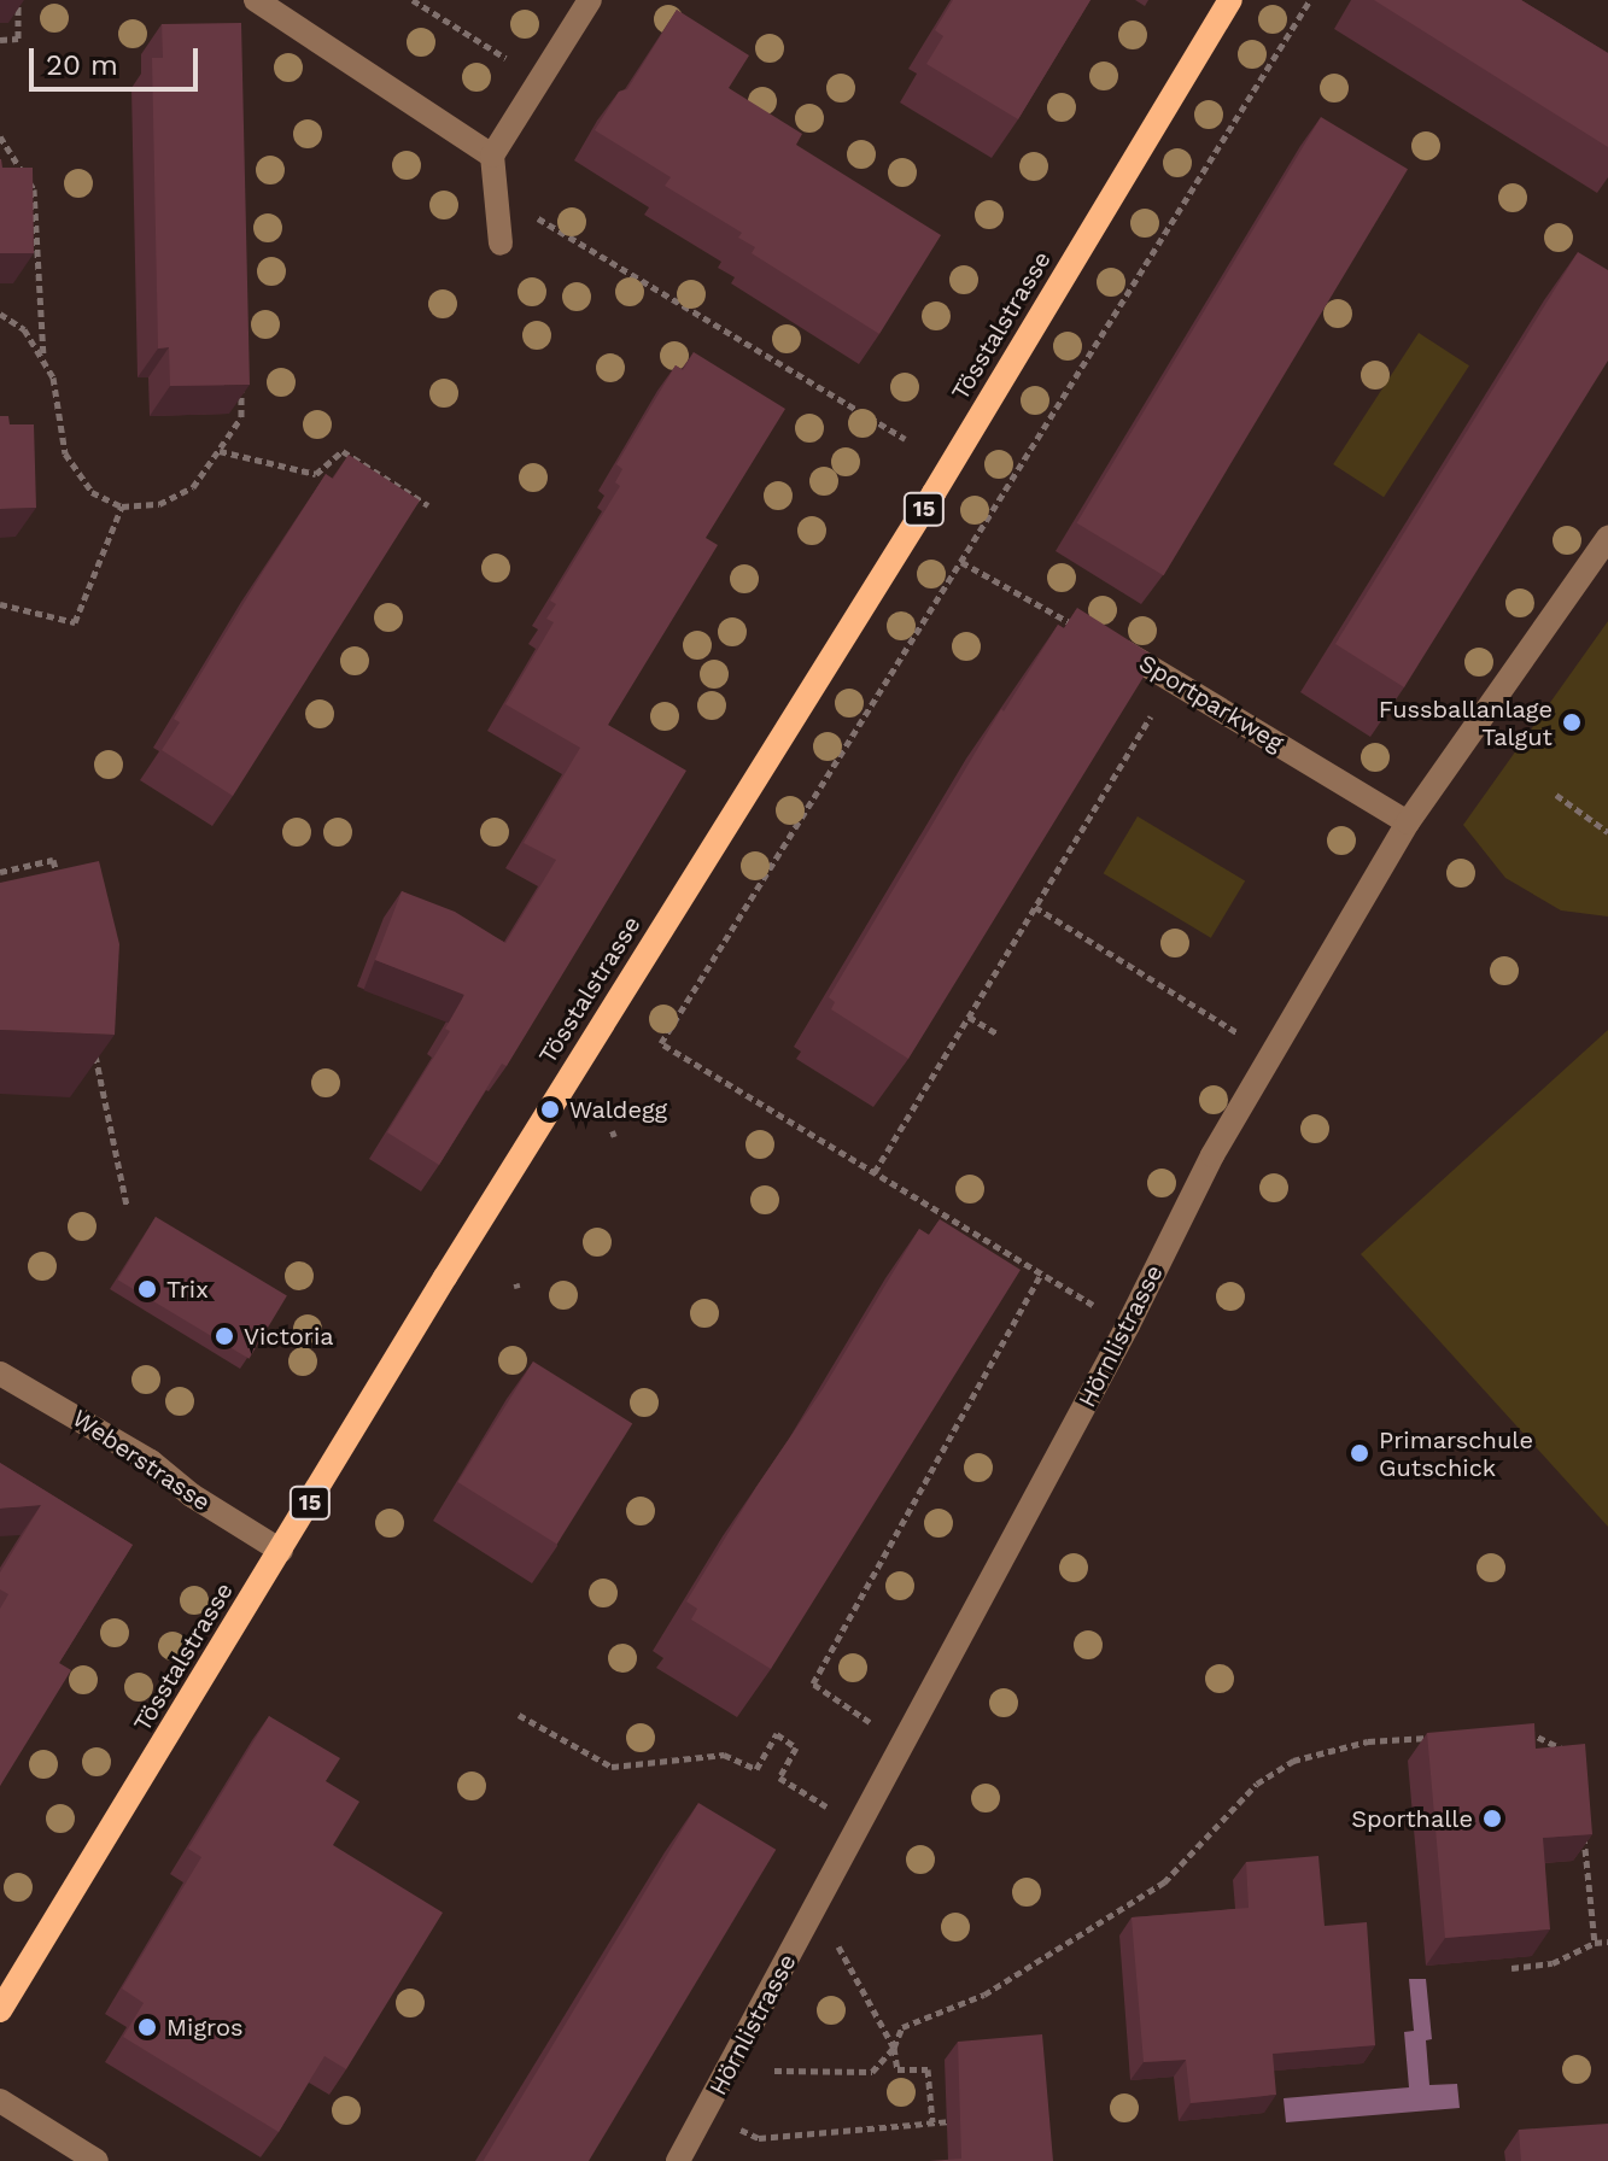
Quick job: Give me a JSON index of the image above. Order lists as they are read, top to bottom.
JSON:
{
  "streets": {
    "main road": ["Tösstalstrasse", "15"],
    "street": ["Sportparkweg", "Hörnlistrasse", "Weberstrasse"]
  },
  "crossings": [
    ["Tösstalstrasse", "Weberstrasse"],
    ["Sportparkweg", "Hörnlistrasse"]
  ],
  "places": [
    "Fussballanlage Talgut",
    "Waldegg",
    "Trix",
    "Victoria",
    "Primarschule Gutschick",
    "Sporthalle",
    "Migros"
  ],
  "scale_bar": "20 m"
}
